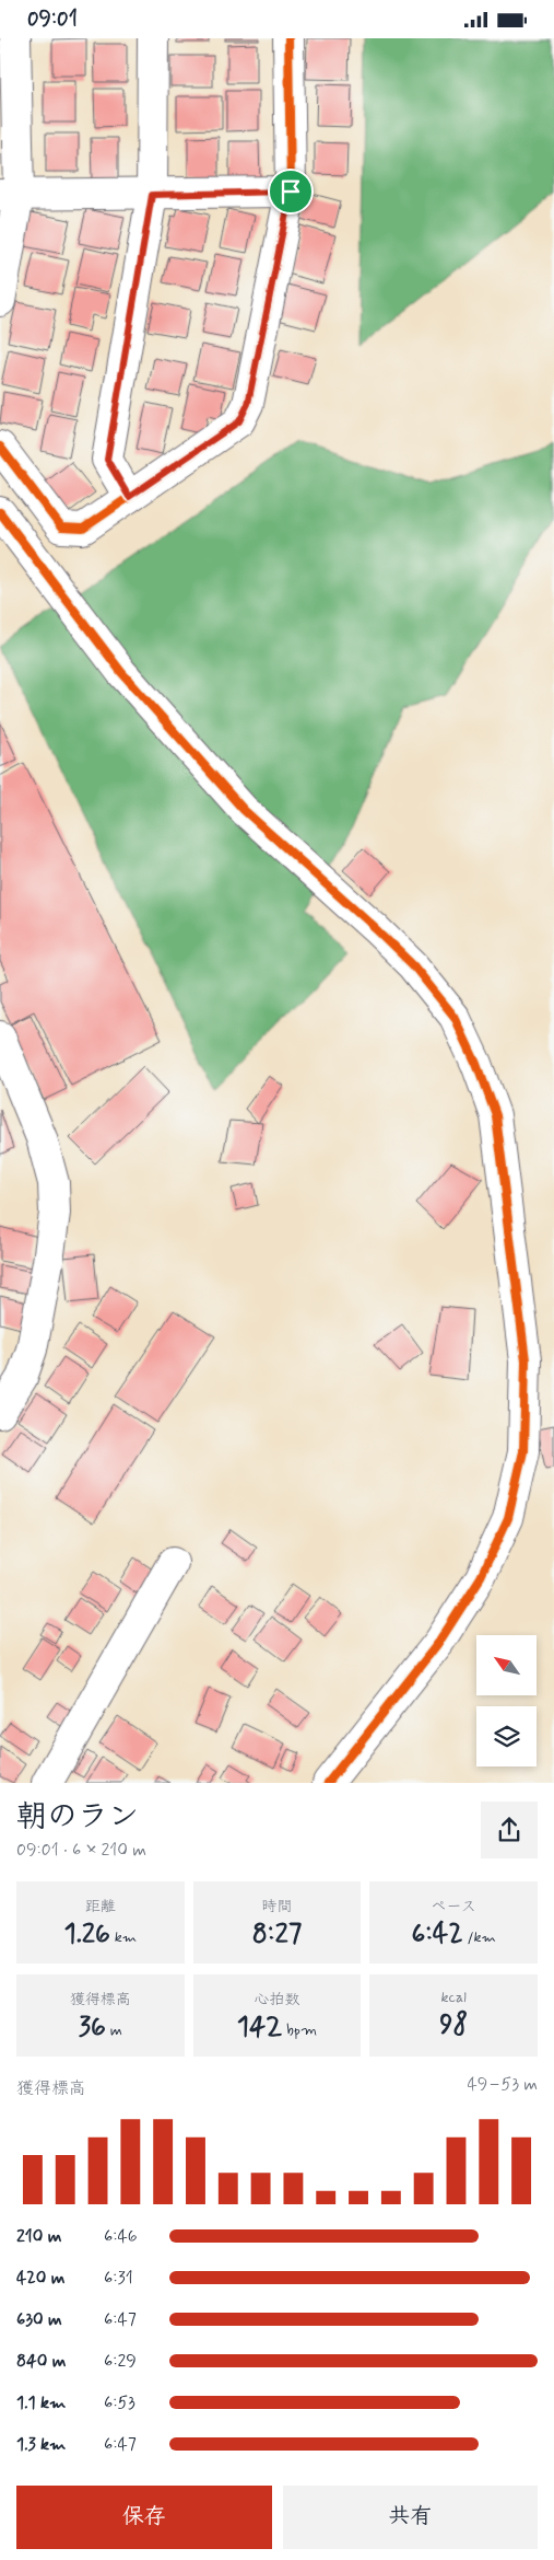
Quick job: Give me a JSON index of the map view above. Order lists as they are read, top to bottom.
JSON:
{
  "north": "top left",
  "page": {
    "status": "09:01",
    "heading": ["朝のラン", "09:01 · 6 × 210 m"],
    "stats": [
      ["距離", "1.26 km"],
      ["時間", "8:27"],
      ["ペース", "6:42 /km"],
      ["獲得標高", "36 m"],
      ["心拍数", "142 bpm"],
      ["kcal", "98"]
    ],
    "chart": ["獲得標高", "49–53 m"],
    "list": [
      {
        "name": "210 m",
        "note": "6:46"
      },
      {
        "name": "420 m",
        "note": "6:31"
      },
      {
        "name": "630 m",
        "note": "6:47"
      },
      {
        "name": "840 m",
        "note": "6:29"
      },
      {
        "name": "1.1 km",
        "note": "6:53"
      },
      {
        "name": "1.3 km",
        "note": "6:47"
      }
    ],
    "buttons": ["保存", "共有"]
  }
}
